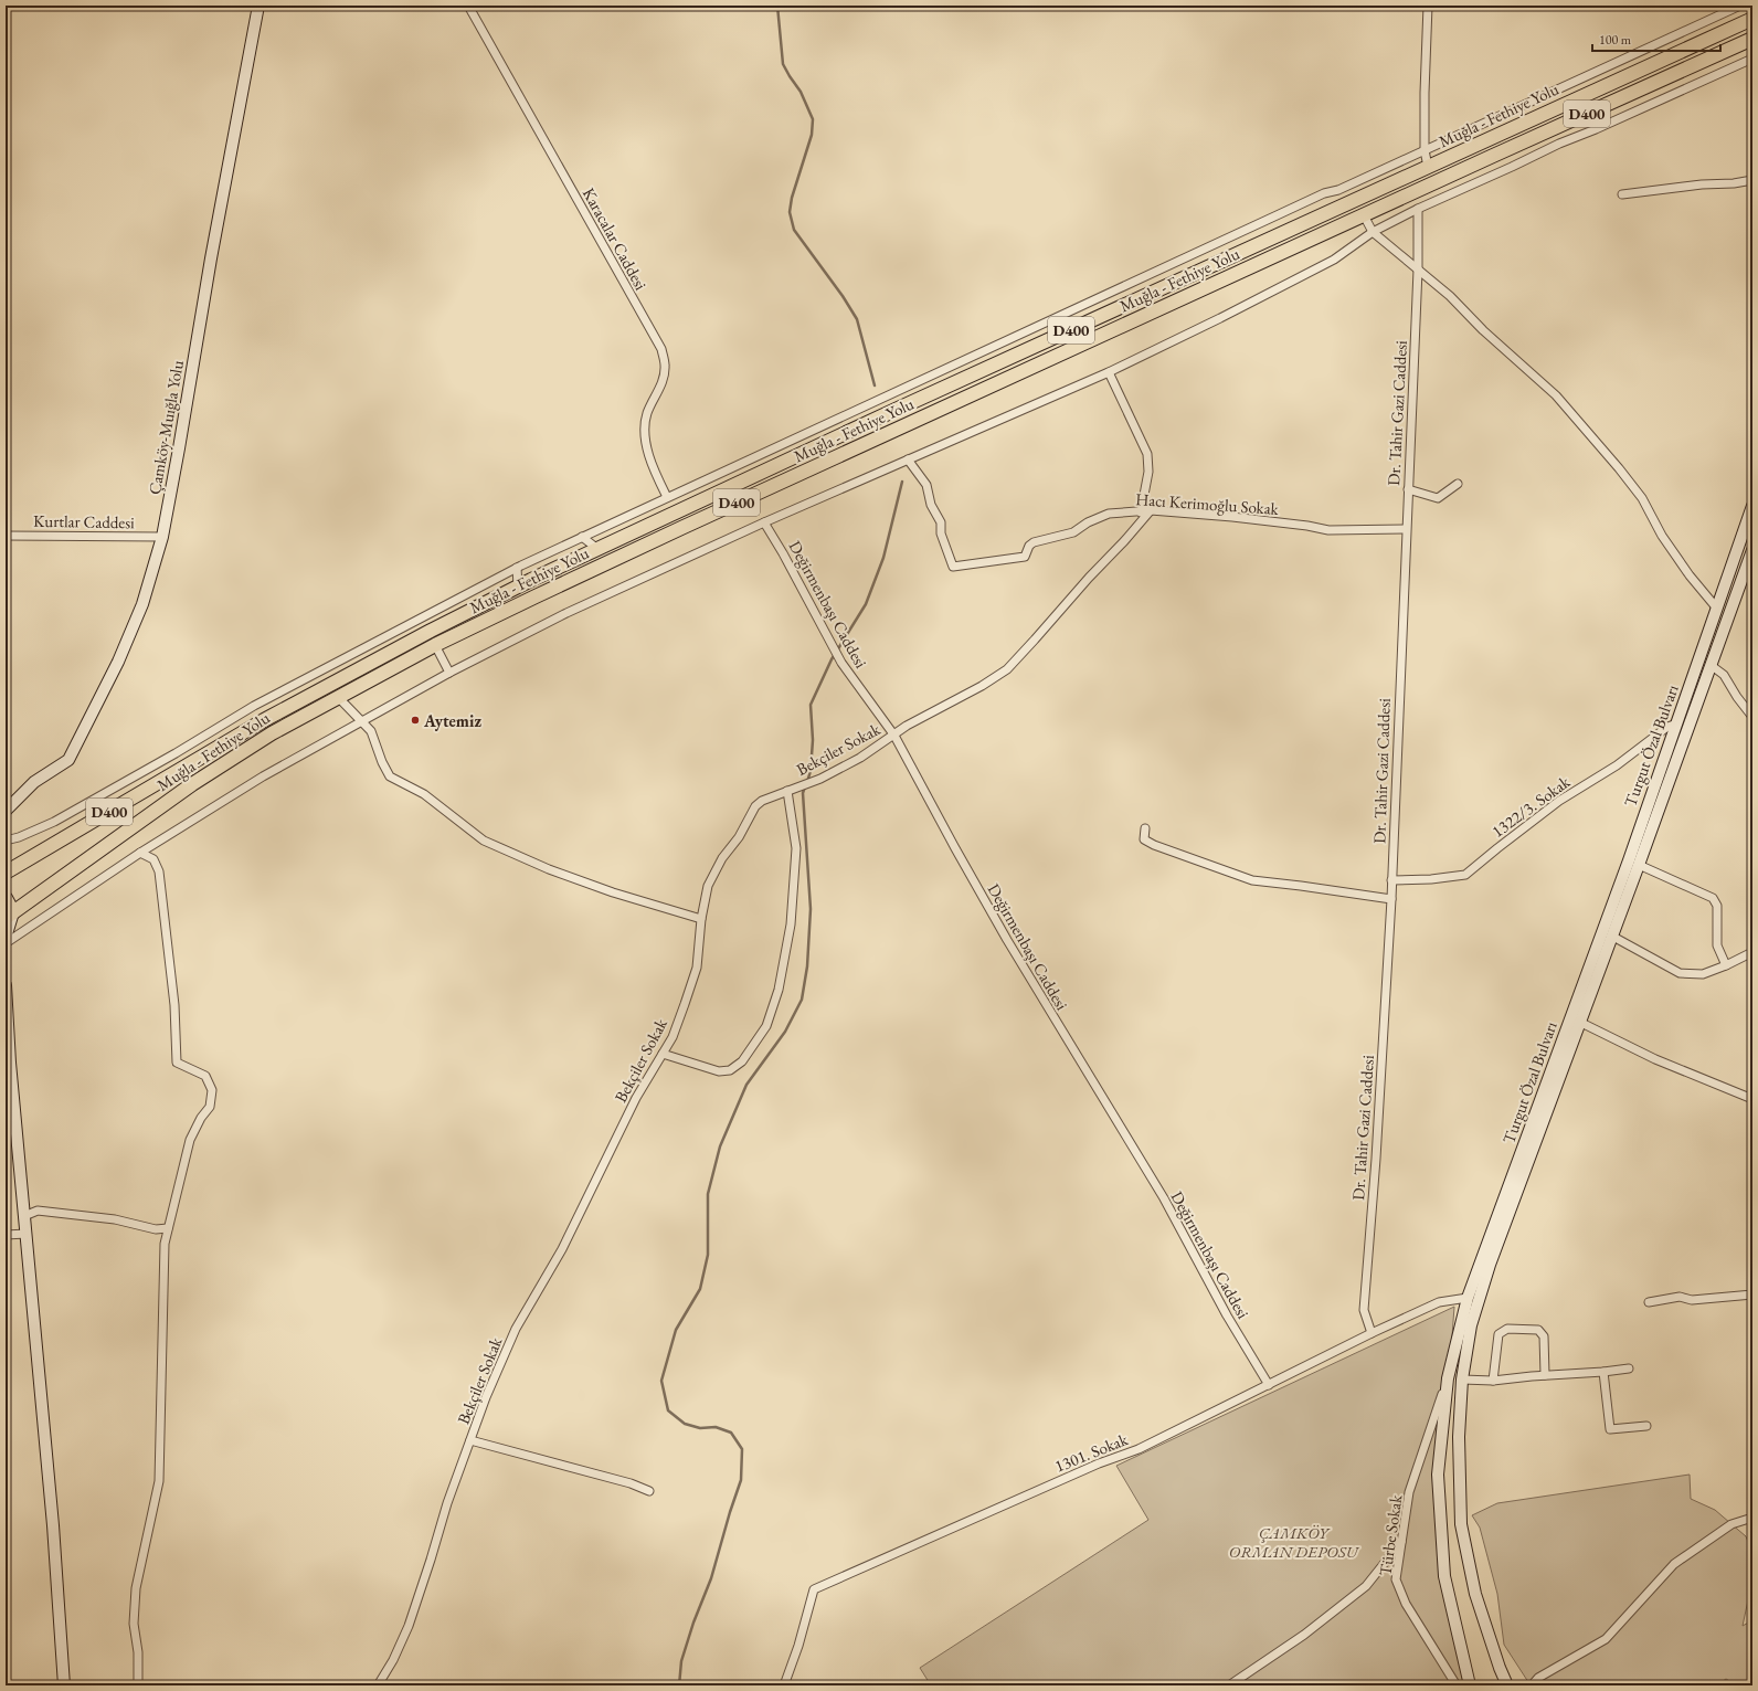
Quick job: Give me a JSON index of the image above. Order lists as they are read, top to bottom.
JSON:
{
  "streets": {
    "highway": ["D400", "Muğla - Fethiye Yolu"],
    "main road": ["Çamköy-Muığla Yolu", "Turgut Özal Bulvarı"],
    "street": [
      "Karacalar Caddesi",
      "Dr. Tahir Gazi Caddesi",
      "Hacı Kerimoğlu Sokak",
      "Kurtlar Caddesi",
      "Değirmenbaşı Caddesi",
      "Bekçiler Sokak",
      "1322/3. Sokak",
      "1301. Sokak",
      "Türbe Sokak"
    ]
  },
  "crossings": [
    ["Dr. Tahir Gazi Caddesi", "Hacı Kerimoğlu Sokak"],
    ["Dr. Tahir Gazi Caddesi", "1322/3. Sokak"],
    ["Dr. Tahir Gazi Caddesi", "1301. Sokak"],
    ["Çamköy-Muığla Yolu", "Kurtlar Caddesi"],
    ["Hacı Kerimoğlu Sokak", "Bekçiler Sokak"],
    ["Değirmenbaşı Caddesi", "Bekçiler Sokak"],
    ["Değirmenbaşı Caddesi", "1301. Sokak"],
    ["Turgut Özal Bulvarı", "1322/3. Sokak"],
    ["Turgut Özal Bulvarı", "1301. Sokak"],
    ["Turgut Özal Bulvarı", "Türbe Sokak"]
  ],
  "parks": ["ÇAMKÖY ORMAN DEPOSU"],
  "places": ["Aytemiz"],
  "scale_bar": "100 m"
}
